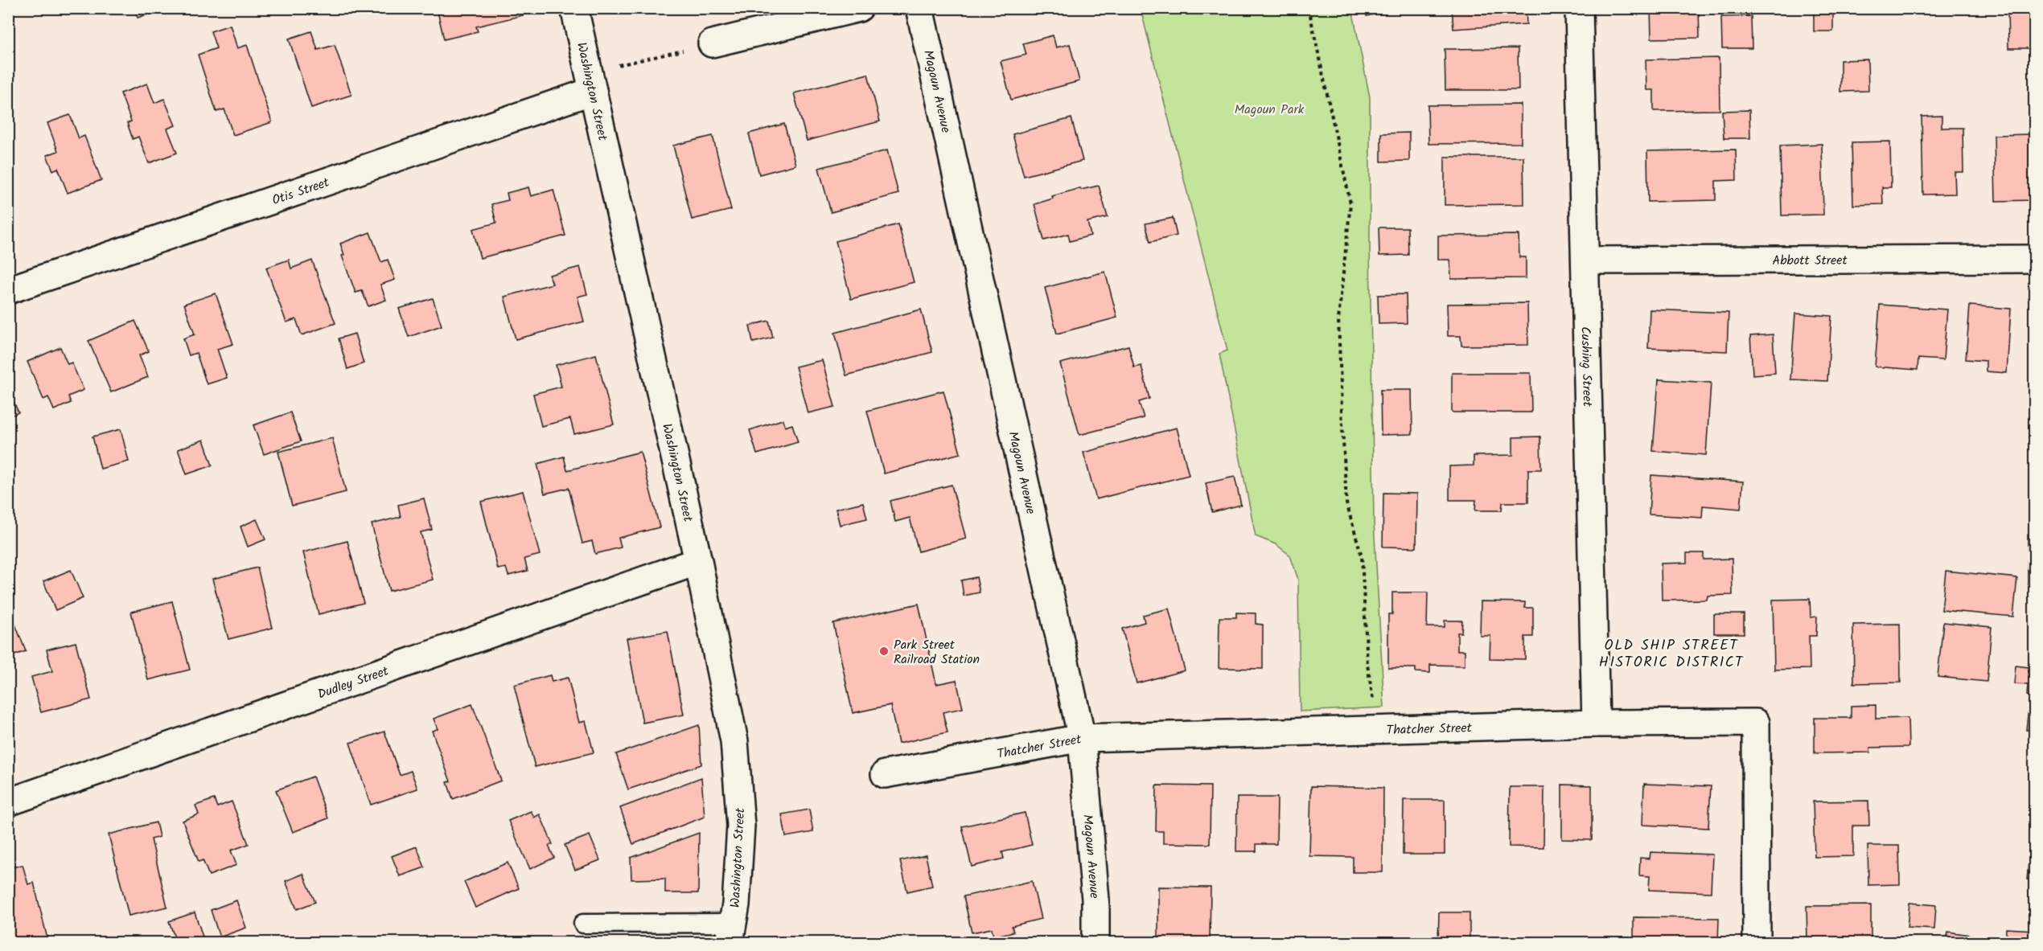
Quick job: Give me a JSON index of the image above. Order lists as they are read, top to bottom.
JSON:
{
  "streets": {
    "street": [
      "Washington Street",
      "Magoun Avenue",
      "Otis Street",
      "Abbott Street",
      "Cushing Street",
      "Dudley Street",
      "Thatcher Street"
    ]
  },
  "crossings": [
    ["Washington Street", "Otis Street"],
    ["Washington Street", "Dudley Street"],
    ["Magoun Avenue", "Thatcher Street"],
    ["Abbott Street", "Cushing Street"],
    ["Cushing Street", "Thatcher Street"]
  ],
  "districts": ["OLD SHIP STREET HISTORIC DISTRICT"],
  "parks": ["Magoun Park"],
  "places": ["Park Street Railroad Station"]
}
